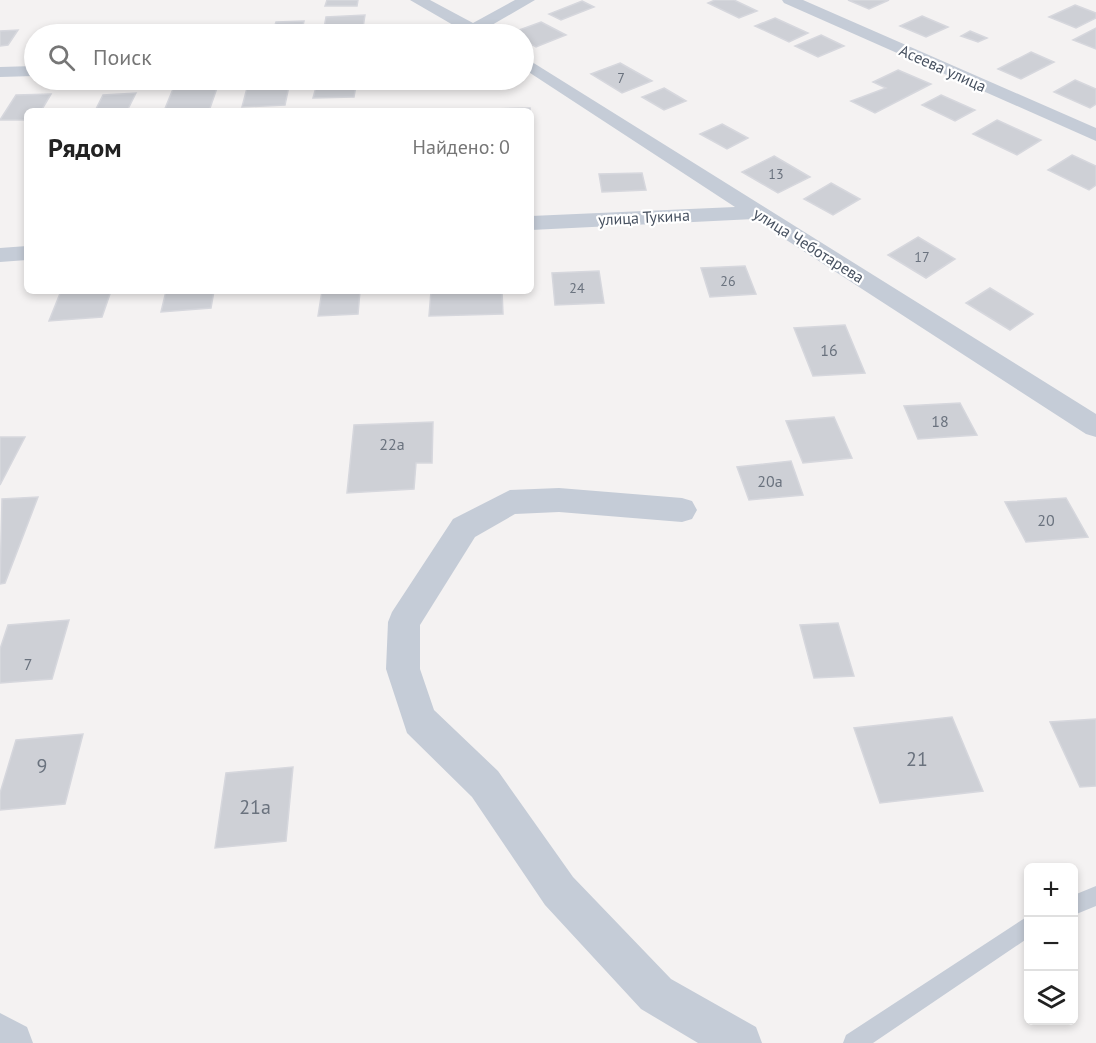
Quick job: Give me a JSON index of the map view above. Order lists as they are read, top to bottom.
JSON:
{
  "streets": {
    "street": ["Асеева улица", "улица Тукина", "улица Чеботарева"]
  },
  "crossings": [
    ["улица Тукина", "улица Чеботарева"]
  ],
  "house_numbers": [
    "7",
    "13",
    "17",
    "26",
    "24",
    "16",
    "18",
    "22а",
    "20а",
    "20",
    "7",
    "21",
    "9",
    "21а"
  ],
  "page": {
    "search": "Поиск",
    "heading": ["Рядом", "Найдено: 0"],
    "map_buttons": ["+", "−"]
  }
}
